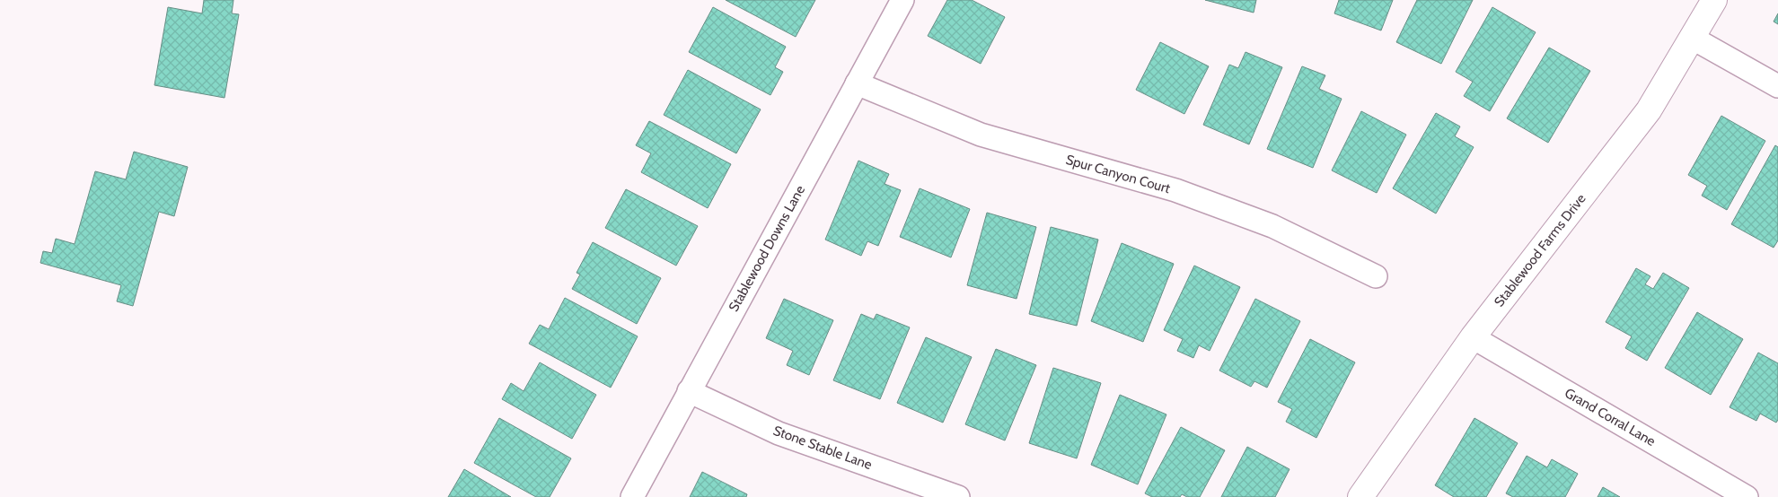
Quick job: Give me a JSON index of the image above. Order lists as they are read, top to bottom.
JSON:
{
  "streets": {
    "street": [
      "Spur Canyon Court",
      "Stablewood Downs Lane",
      "Stablewood Farms Drive",
      "Grand Corral Lane",
      "Stone Stable Lane"
    ]
  },
  "crossings": [
    ["Spur Canyon Court", "Stablewood Downs Lane"],
    ["Stablewood Downs Lane", "Stone Stable Lane"],
    ["Stablewood Farms Drive", "Grand Corral Lane"]
  ]
}
